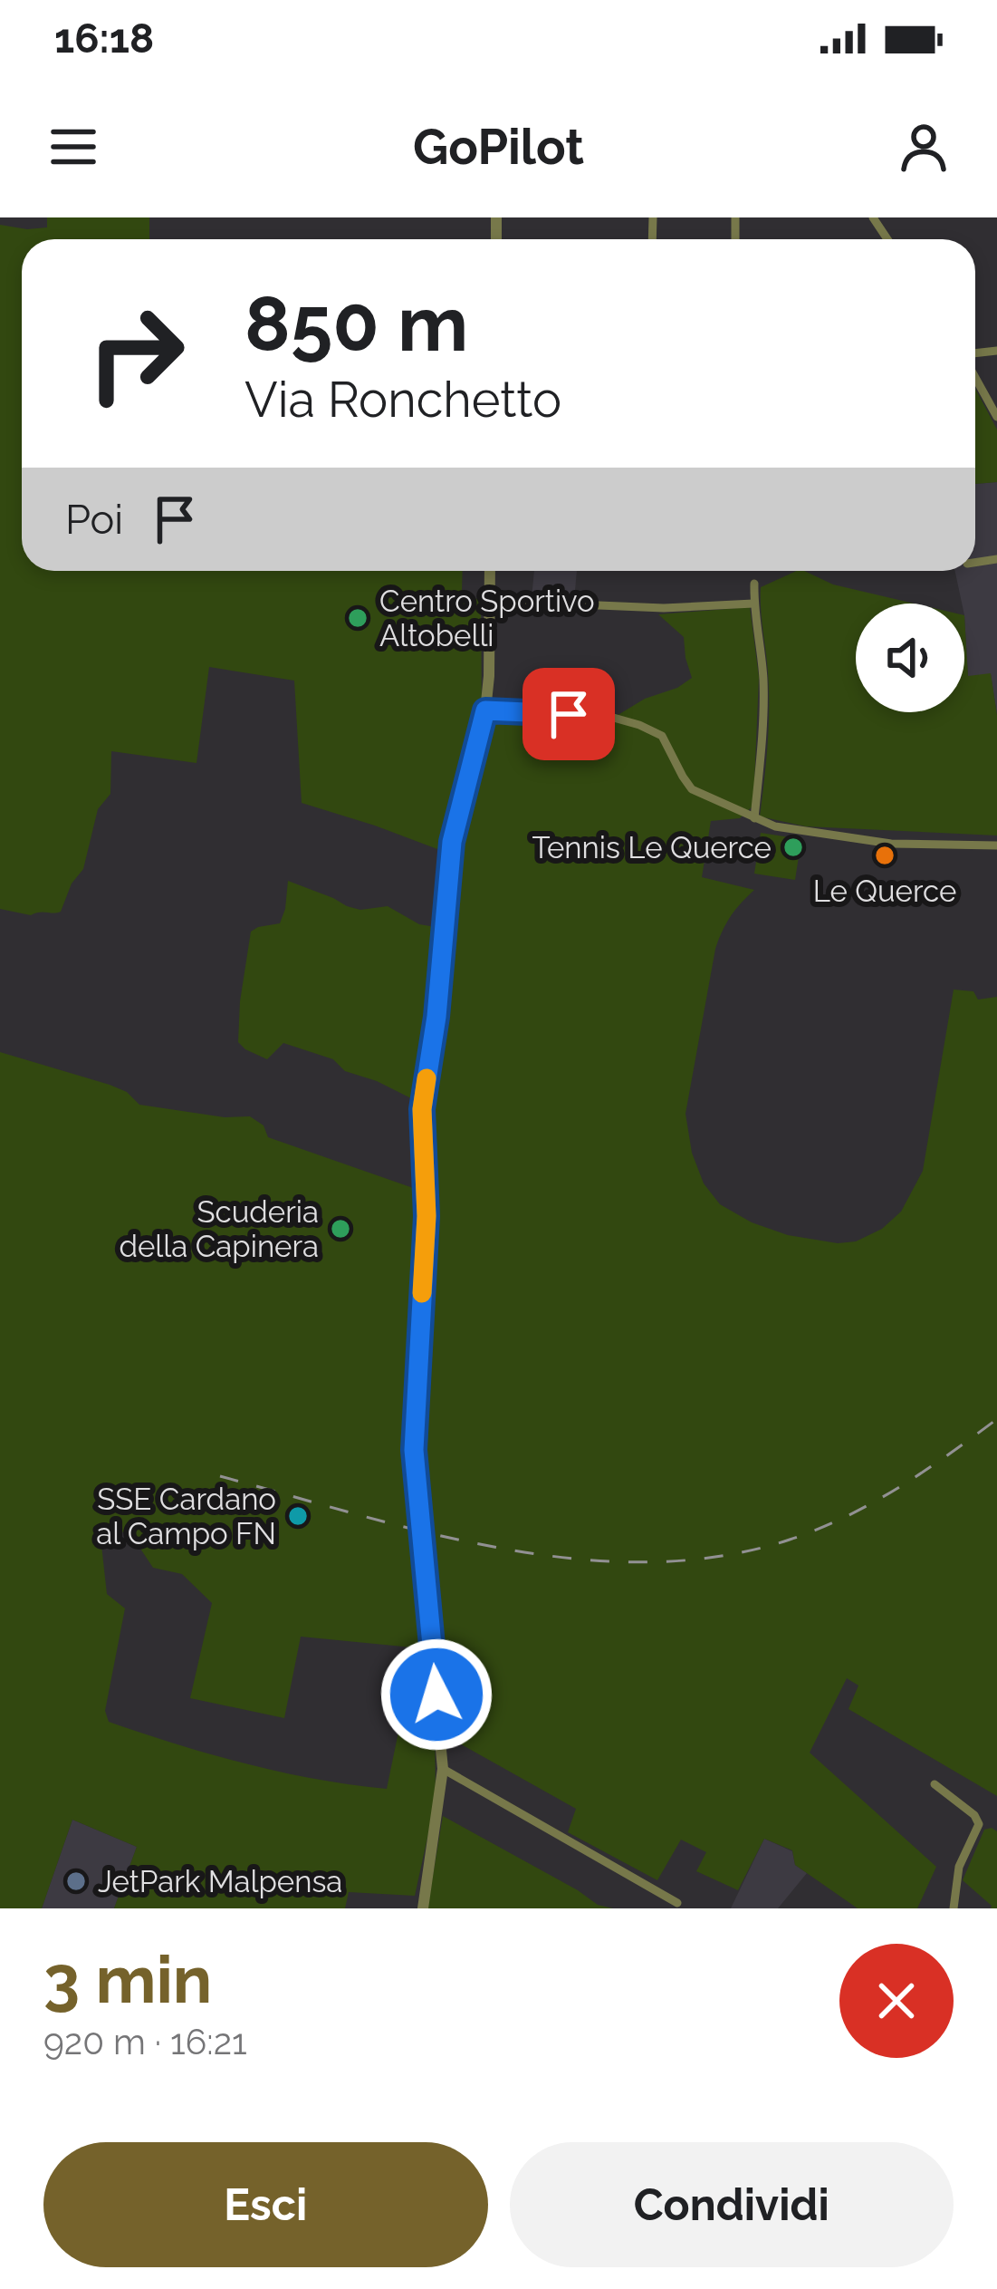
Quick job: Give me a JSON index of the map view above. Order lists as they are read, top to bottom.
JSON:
{
  "places": [
    "Centro Sportivo Altobelli",
    "Tennis Le Querce",
    "Le Querce",
    "Scuderia della Capinera",
    "SSE Cardano al Campo FN",
    "JetPark Malpensa"
  ],
  "page": {
    "status": "16:18",
    "header": "GoPilot",
    "turn": ["850 m", "Via Ronchetto"],
    "then": "Poi",
    "heading": ["3 min", "920 m · 16:21"],
    "buttons": ["Esci", "Condividi"]
  }
}
